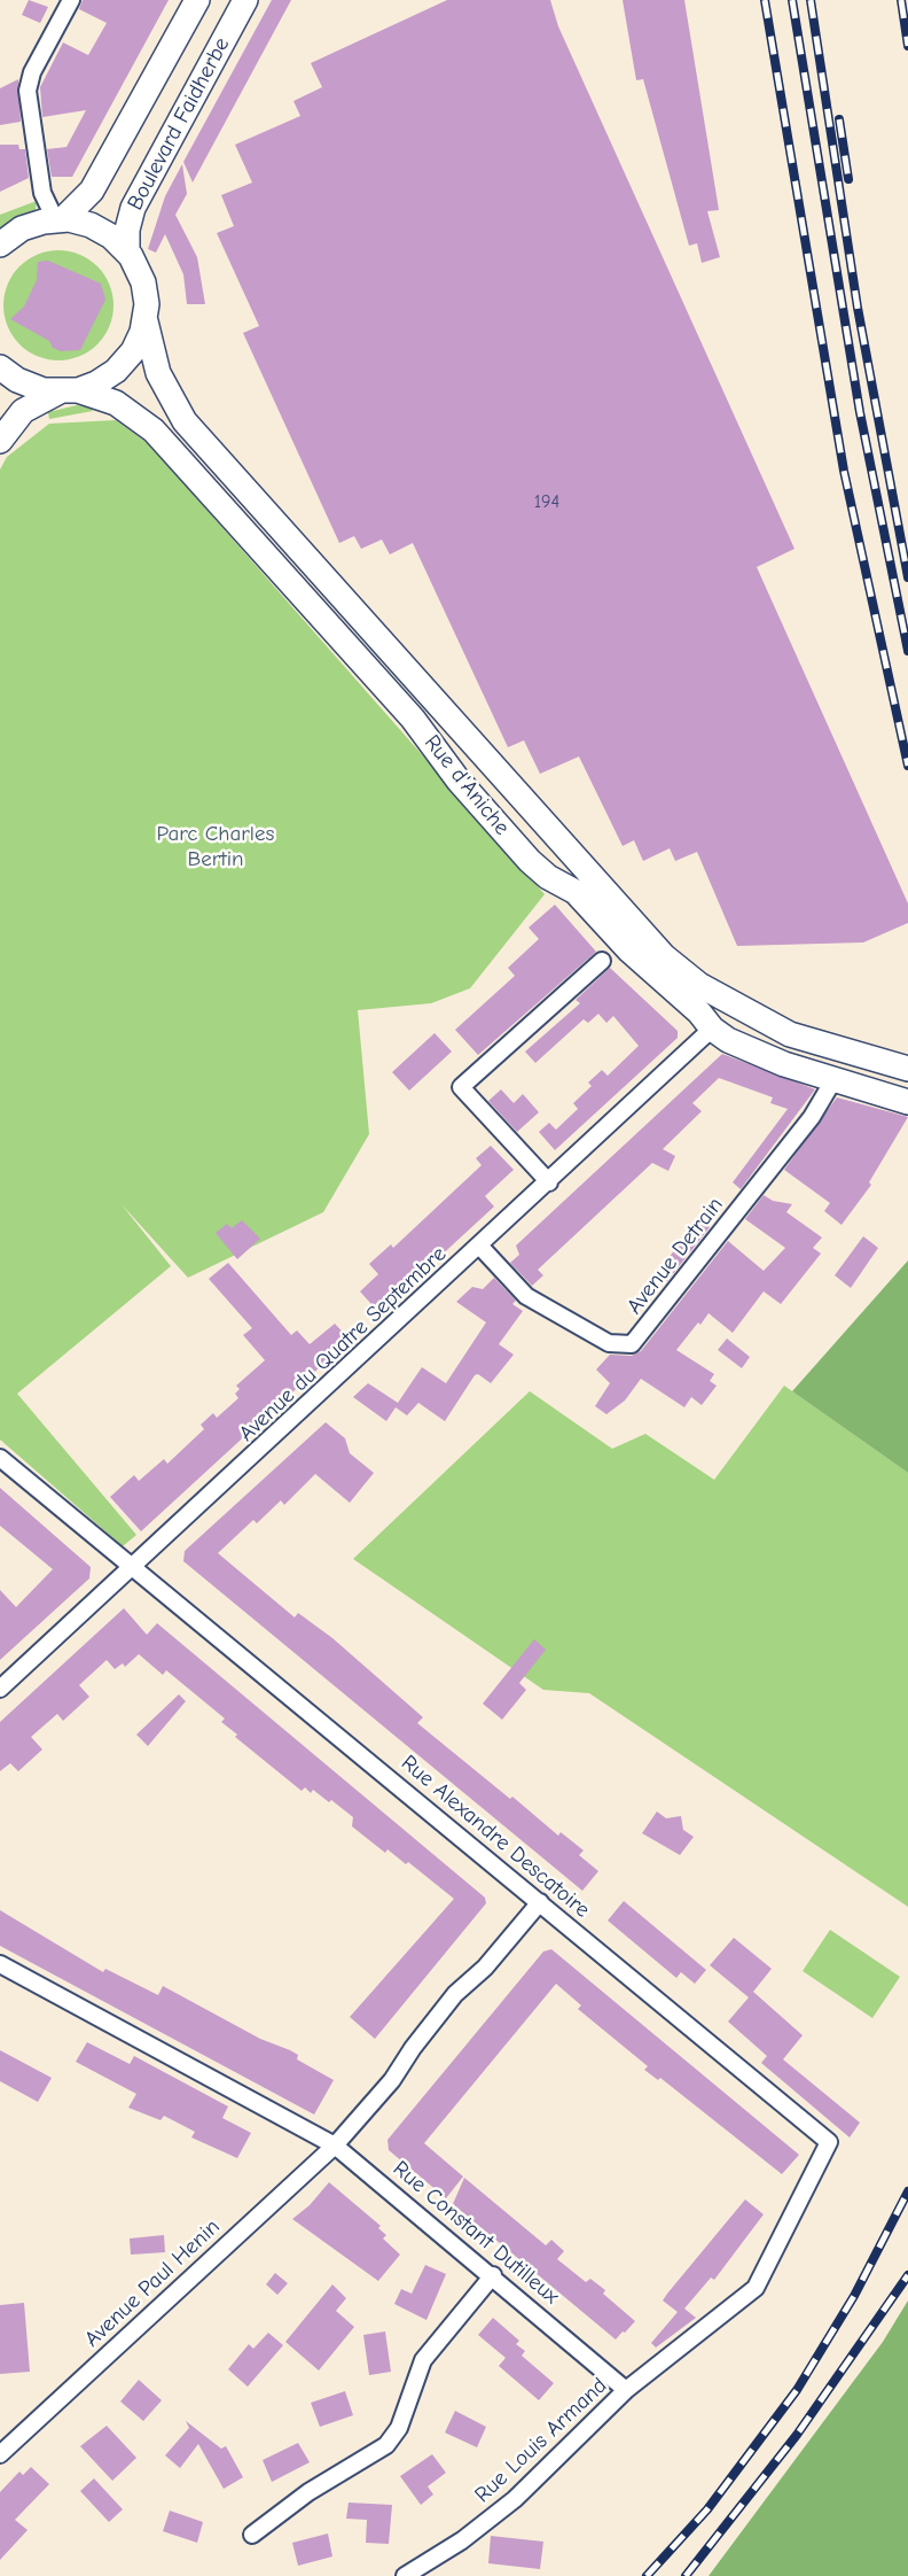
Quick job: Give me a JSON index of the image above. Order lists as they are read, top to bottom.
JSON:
{
  "streets": {
    "main road": ["Boulevard Faidherbe", "Rue d'Aniche"],
    "street": [
      "Avenue Detrain",
      "Avenue du Quatre Septembre",
      "Rue Alexandre Descatoire",
      "Rue Constant Dutilleux",
      "Avenue Paul Henin",
      "Rue Louis Armand"
    ]
  },
  "crossings": [
    ["Boulevard Faidherbe", "Rue d'Aniche"],
    ["Rue d'Aniche", "Avenue Detrain"],
    ["Rue d'Aniche", "Avenue du Quatre Septembre"],
    ["Avenue Detrain", "Avenue du Quatre Septembre"],
    ["Avenue du Quatre Septembre", "Rue Alexandre Descatoire"],
    ["Rue Alexandre Descatoire", "Rue Constant Dutilleux"],
    ["Rue Alexandre Descatoire", "Avenue Paul Henin"],
    ["Rue Alexandre Descatoire", "Rue Louis Armand"],
    ["Rue Constant Dutilleux", "Avenue Paul Henin"],
    ["Rue Constant Dutilleux", "Rue Louis Armand"]
  ],
  "parks": ["Parc Charles Bertin"],
  "house_numbers": ["194"]
}
